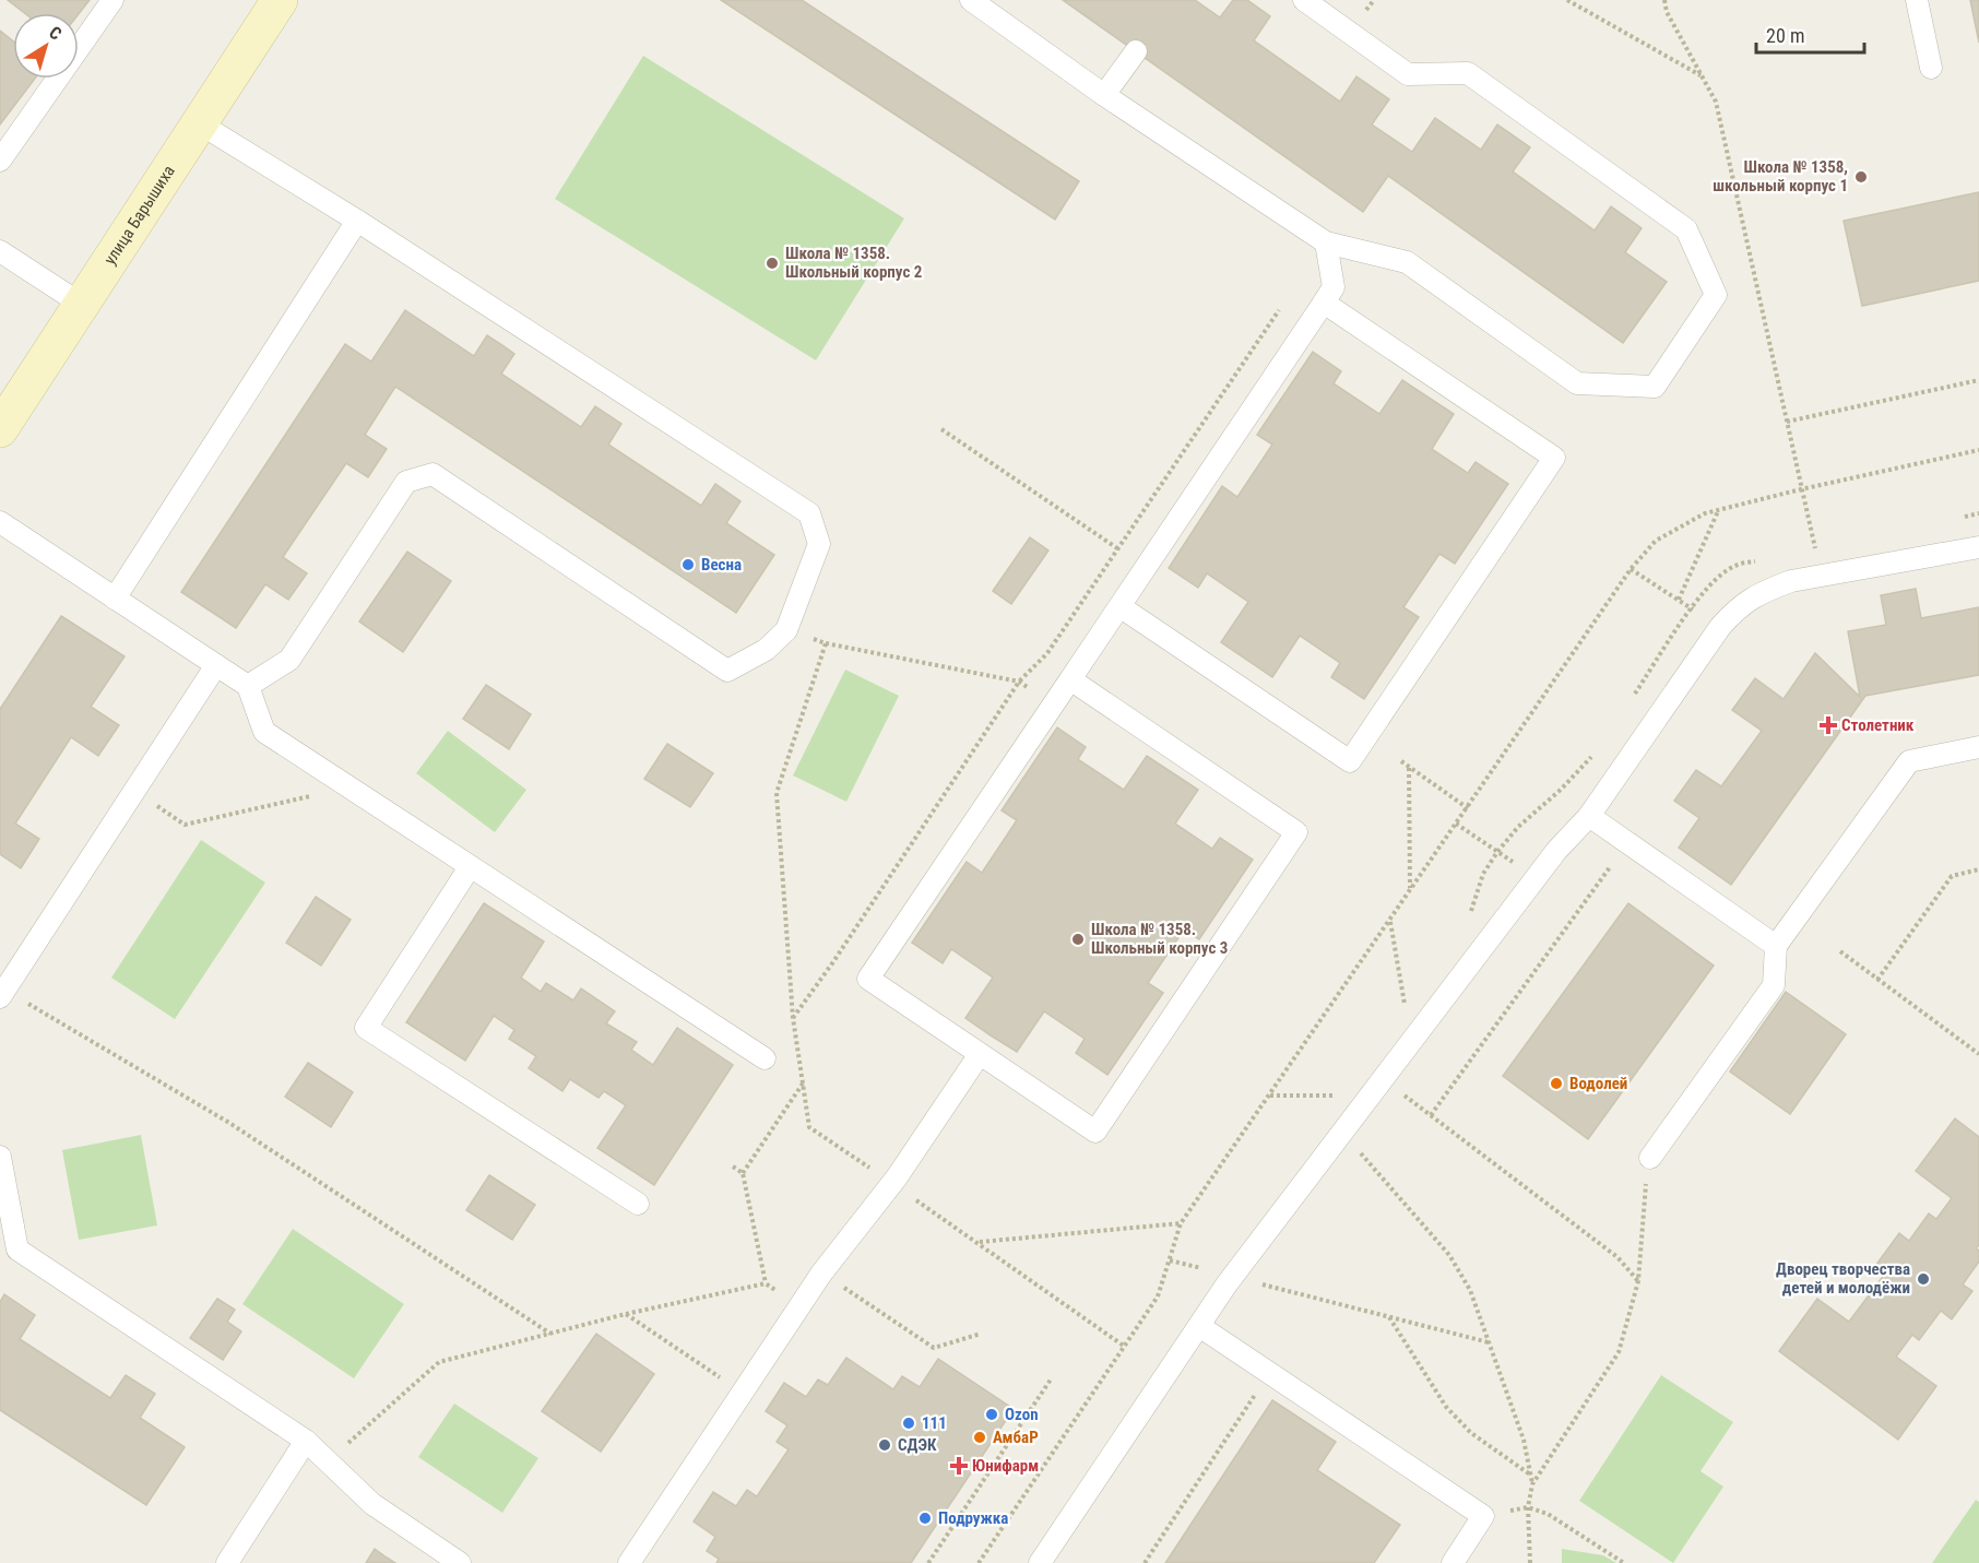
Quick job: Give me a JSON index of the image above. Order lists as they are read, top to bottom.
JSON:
{
  "streets": {
    "main road": ["улица Барышиха"]
  },
  "places": {
    "other": [
      "Школа № 1358, школьный корпус 1",
      "Школа № 1358. Школьный корпус 2",
      "Весна",
      "Школа № 1358. Школьный корпус 3",
      "Водолей",
      "Дворец творчества детей и молодёжи",
      "Ozon",
      "111",
      "АмбаР",
      "СДЭК",
      "Подружка"
    ],
    "health": ["Столетник", "Юнифарм"]
  },
  "scale_bar": "20 m",
  "north": "top right"
}
